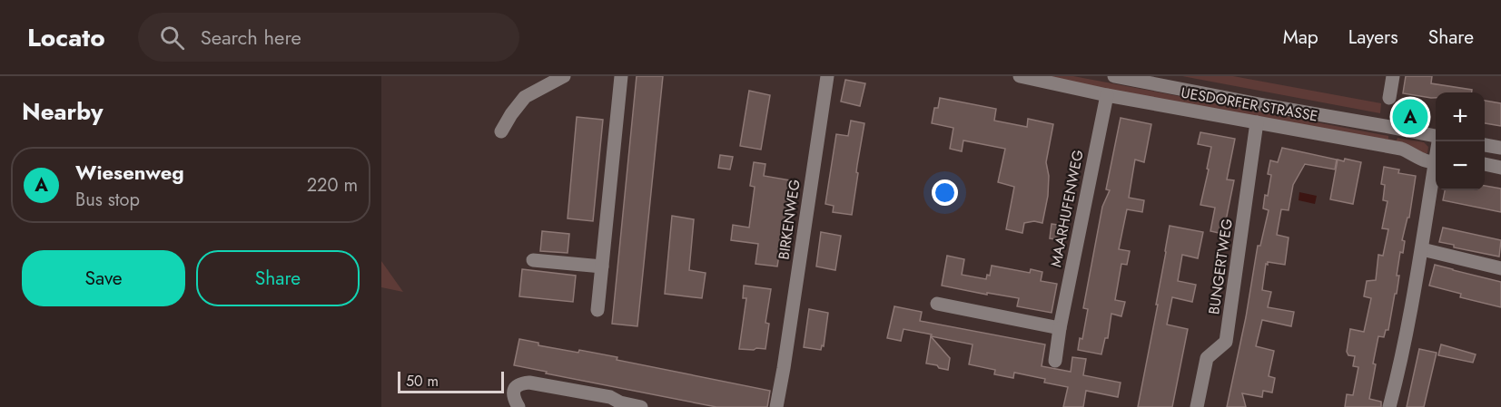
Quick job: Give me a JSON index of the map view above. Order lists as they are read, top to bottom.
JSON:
{
  "streets": {
    "street": [
      "UESDORFER STRASSE",
      "MAARHUFENWEG",
      "BIRKENWEG",
      "BUNGERTWEG"
    ]
  },
  "crossings": [
    ["UESDORFER STRASSE", "MAARHUFENWEG"],
    ["UESDORFER STRASSE", "BUNGERTWEG"]
  ],
  "scale_bar": "50 m",
  "page": {
    "header": "Locato",
    "search": "Search here",
    "nav": ["Map", "Layers", "Share"],
    "heading": "Nearby",
    "map_buttons": ["+", "−"],
    "pins": "A",
    "list": [
      {
        "mark": "A",
        "name": "Wiesenweg",
        "note": "Bus stop",
        "value": "220 m"
      }
    ],
    "buttons": ["Save", "Share"],
    "scale": "50 m"
  }
}
